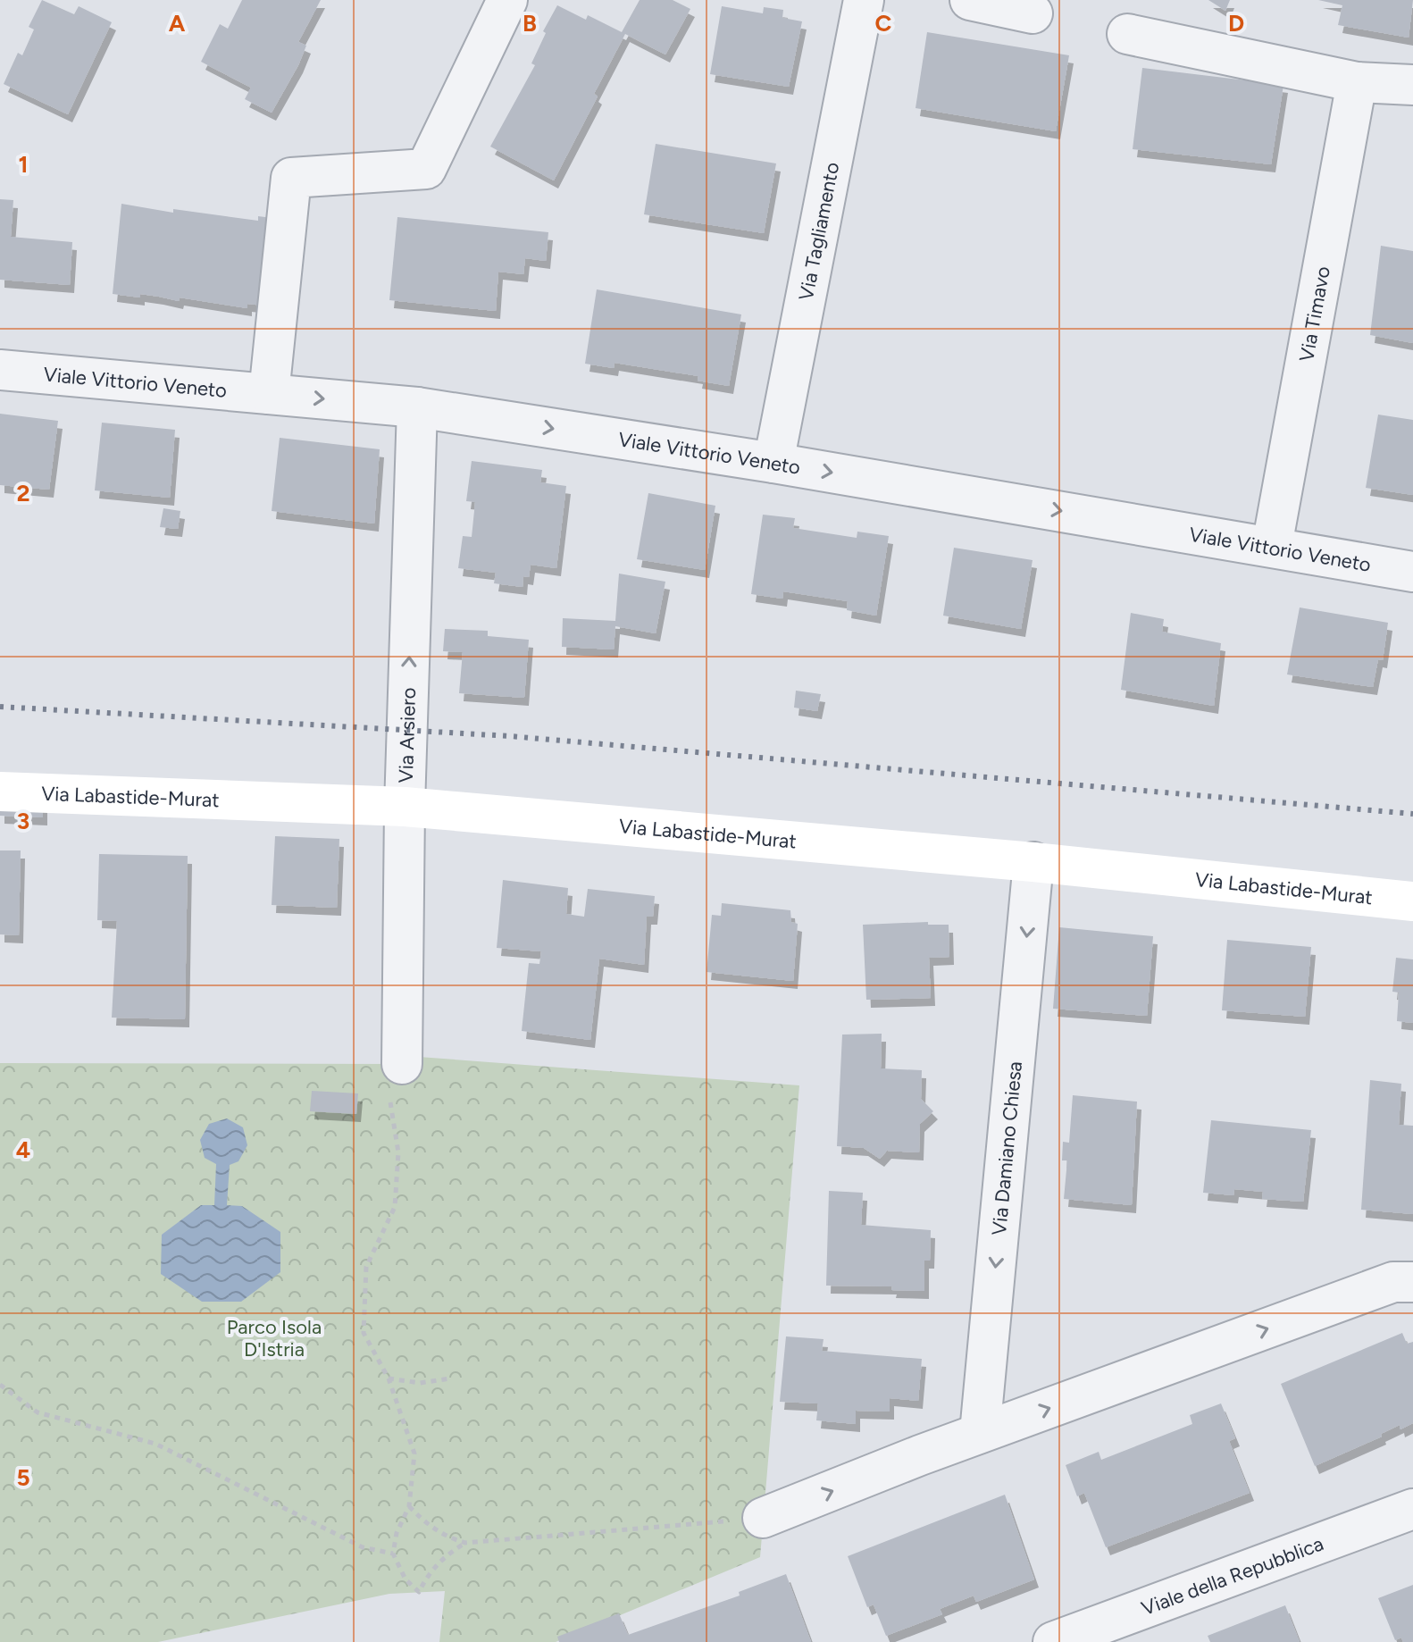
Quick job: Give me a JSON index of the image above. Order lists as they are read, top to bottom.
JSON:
{
  "streets": {
    "street": [
      "Via Tagliamento",
      "Via Timavo",
      "Viale Vittorio Veneto",
      "Via Arsiero",
      "Via Labastide-Murat",
      "Via Damiano Chiesa",
      "Viale della Repubblica"
    ]
  },
  "crossings": [
    ["Via Tagliamento", "Viale Vittorio Veneto"],
    ["Via Timavo", "Viale Vittorio Veneto"],
    ["Viale Vittorio Veneto", "Via Arsiero"],
    ["Via Arsiero", "Via Labastide-Murat"],
    ["Via Labastide-Murat", "Via Damiano Chiesa"]
  ],
  "one_way": ["Viale Vittorio Veneto", "Via Arsiero", "Via Damiano Chiesa"],
  "parks": ["Parco Isola D'Istria"],
  "grid": {
    "columns": [
      "A",
      "B",
      "C",
      "D"
    ],
    "rows": [
      "1",
      "2",
      "3",
      "4",
      "5"
    ]
  }
}
